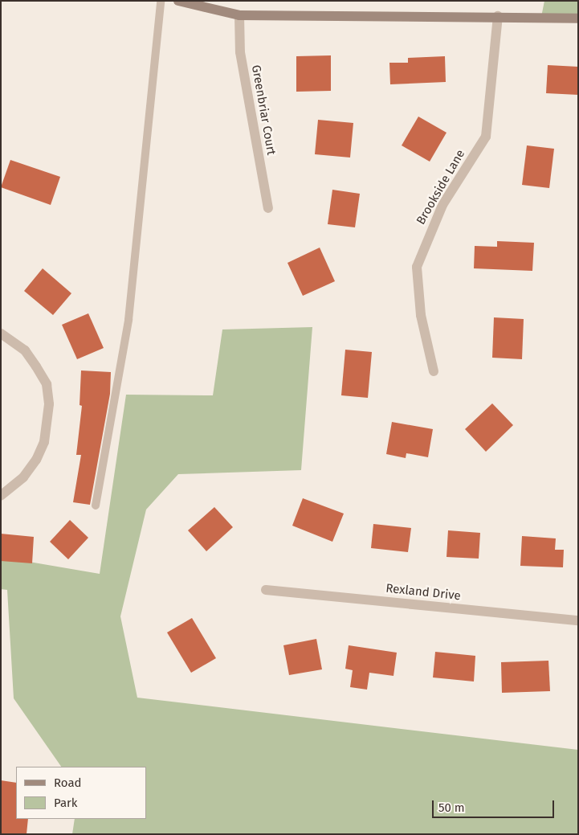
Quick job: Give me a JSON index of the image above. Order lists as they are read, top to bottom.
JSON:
{
  "streets": {
    "street": ["Greenbriar Court", "Brookside Lane", "Rexland Drive"]
  },
  "legend": ["Road", "Park"],
  "scale_bar": "50 m"
}
